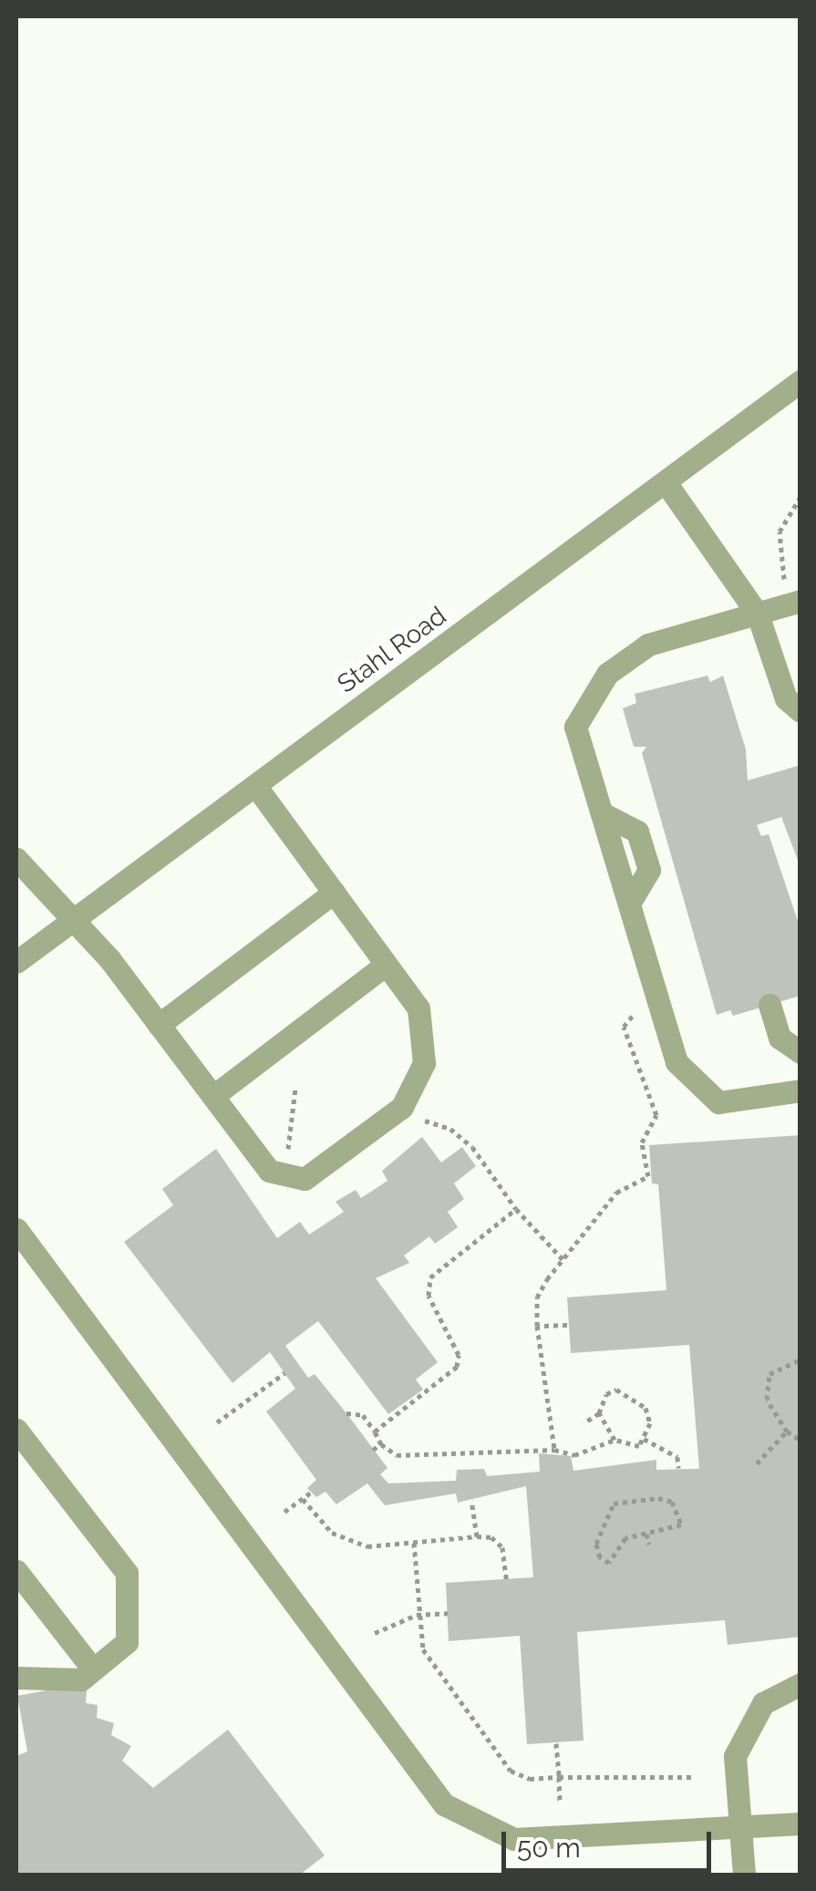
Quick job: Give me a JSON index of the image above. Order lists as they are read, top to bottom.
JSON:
{
  "streets": {
    "street": ["Stahl Road"]
  },
  "scale_bar": "50 m"
}
